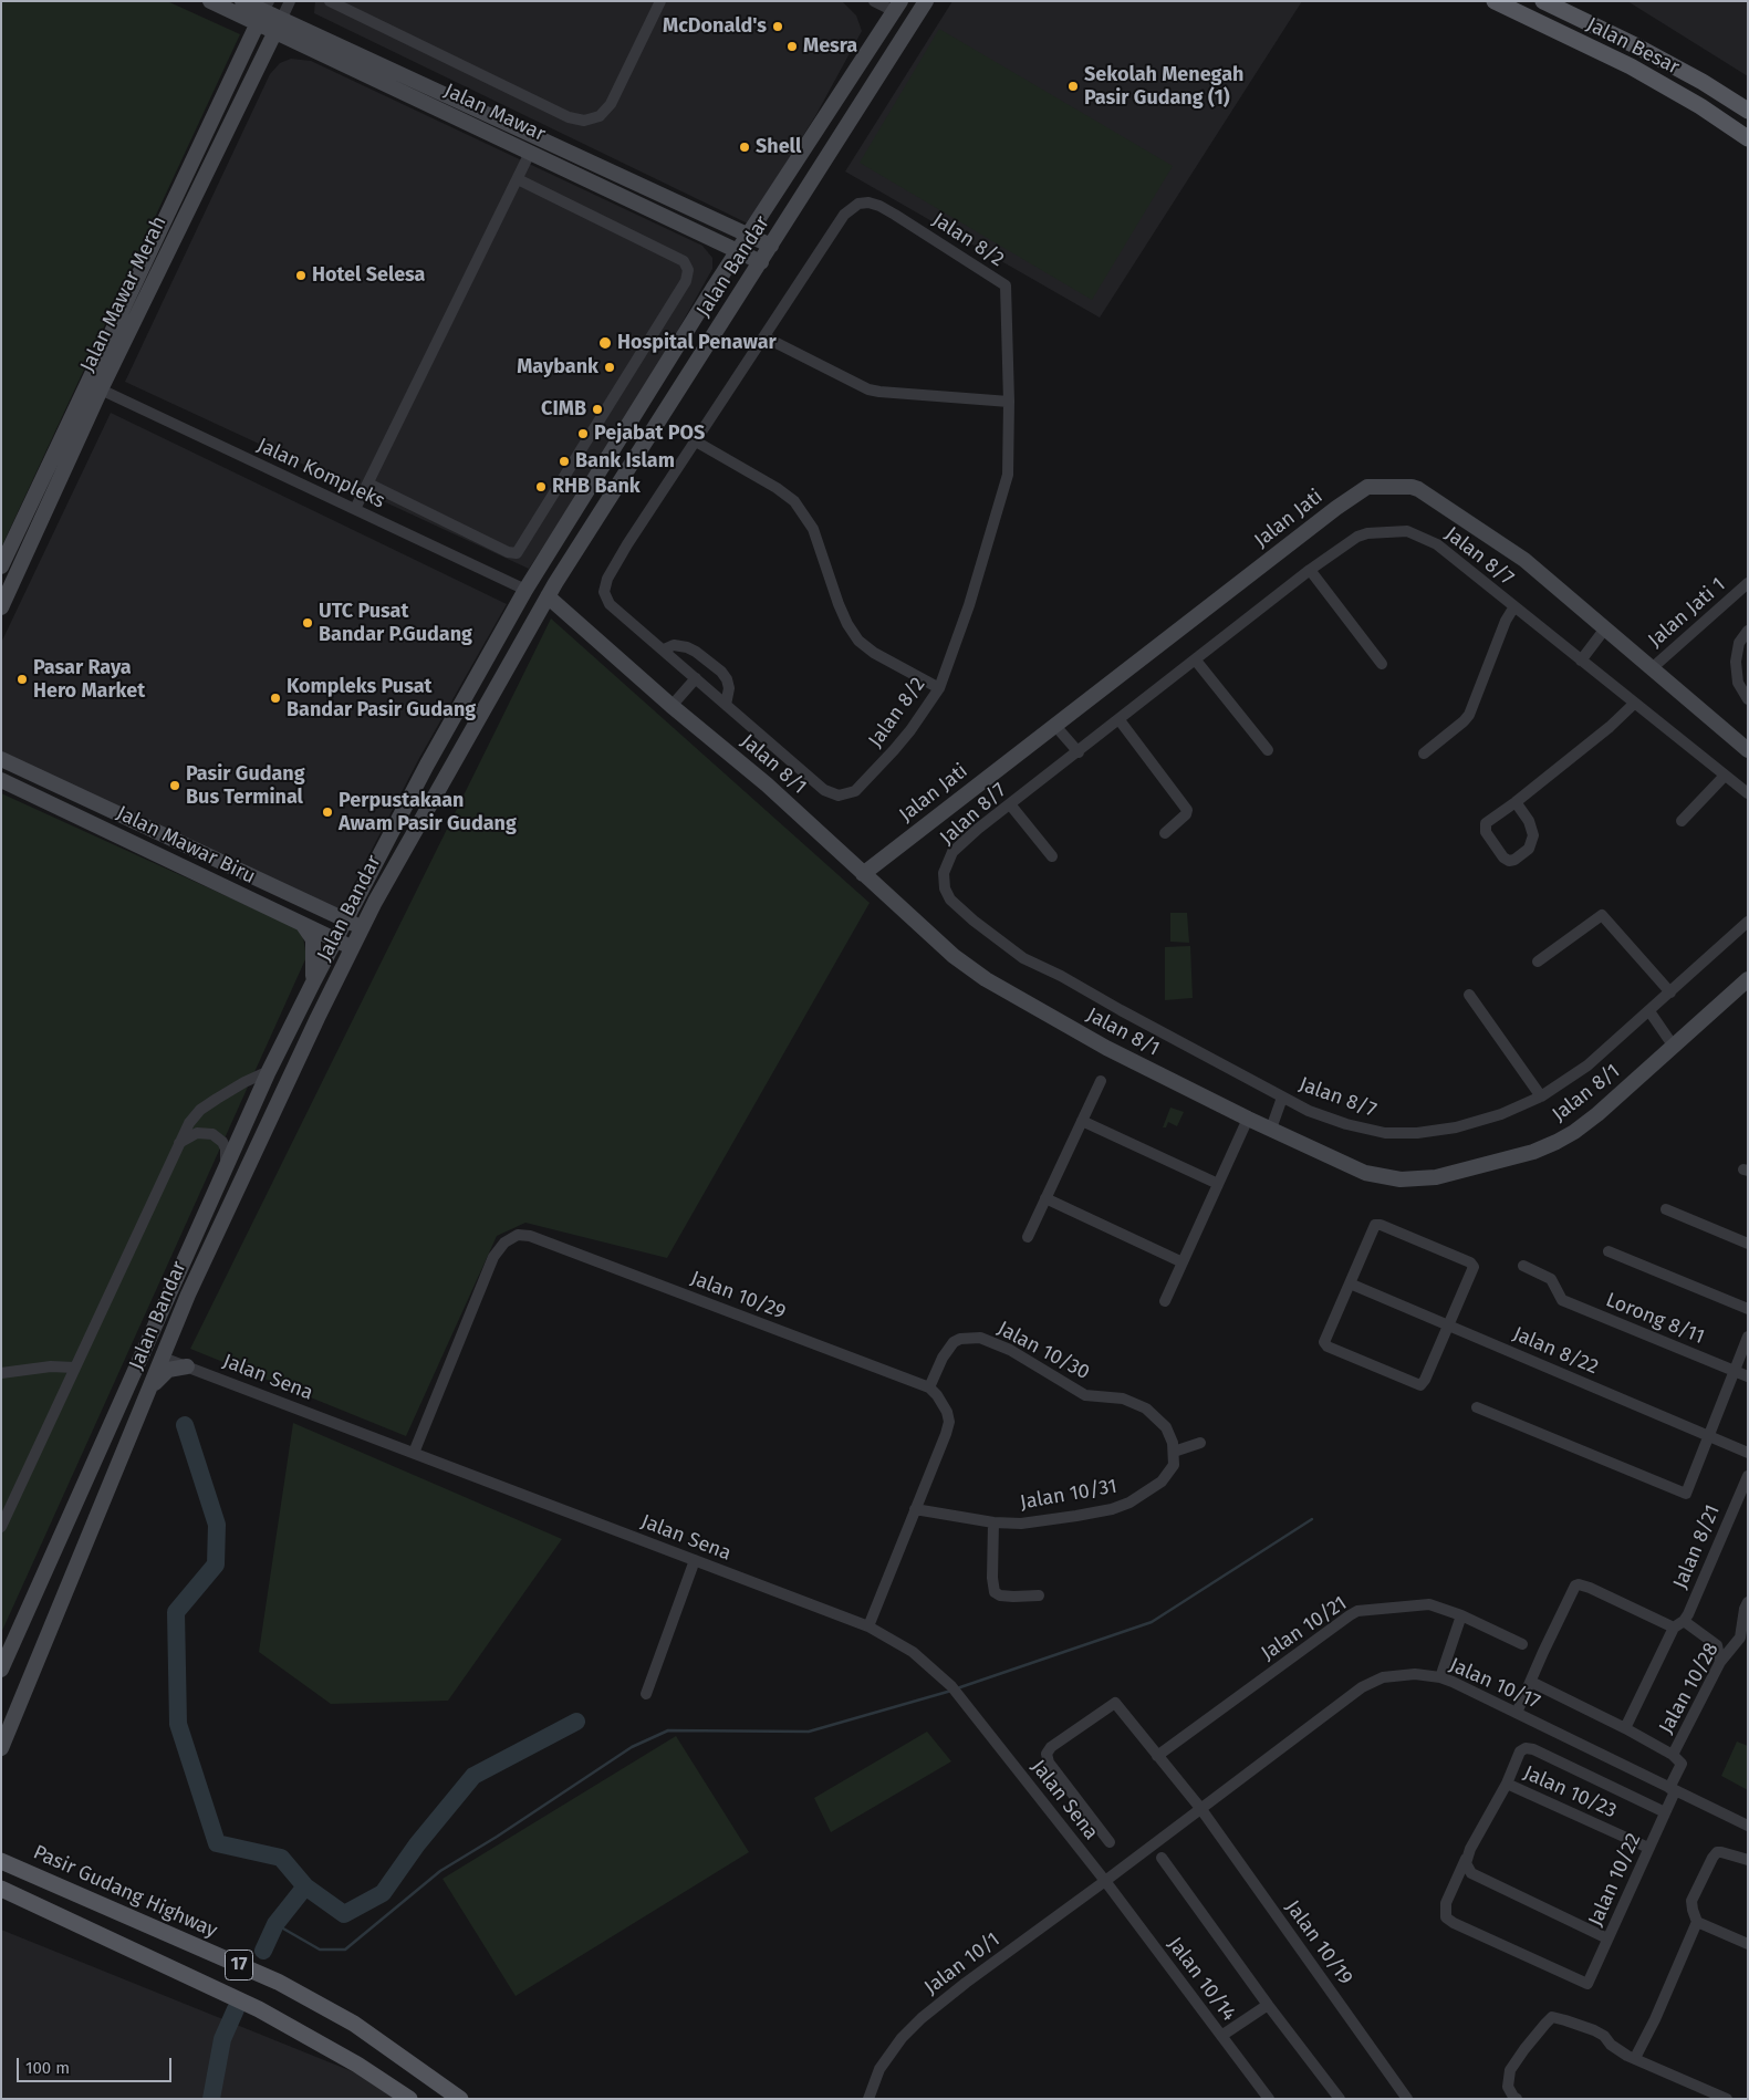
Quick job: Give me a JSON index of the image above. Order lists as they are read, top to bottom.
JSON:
{
  "streets": {
    "main road": ["Jalan Besar", "Pasir Gudang Highway", "17"],
    "street": [
      "Jalan Mawar",
      "Jalan 8/2",
      "Jalan Bandar",
      "Jalan Mawar Merah",
      "Jalan Kompleks",
      "Jalan Jati",
      "Jalan 8/7",
      "Jalan Jati 1",
      "Jalan 8/1",
      "Jalan Mawar Biru",
      "Jalan 10/29",
      "Lorong 8/11",
      "Jalan 10/30",
      "Jalan 8/22",
      "Jalan Sena",
      "Jalan 10/31",
      "Jalan 8/21",
      "Jalan 10/21",
      "Jalan 10/17",
      "Jalan 10/28",
      "Jalan 10/23",
      "Jalan 10/22",
      "Jalan 10/19",
      "Jalan 10/1",
      "Jalan 10/14"
    ]
  },
  "crossings": [
    ["Jalan Mawar", "Jalan Bandar"],
    ["Jalan Mawar", "Jalan Mawar Merah"],
    ["Jalan Bandar", "Jalan Kompleks"],
    ["Jalan Bandar", "Jalan 8/1"],
    ["Jalan Bandar", "Jalan Mawar Biru"],
    ["Jalan Bandar", "Jalan Sena"],
    ["Jalan Mawar Merah", "Jalan Kompleks"],
    ["Jalan Jati", "Jalan Jati 1"],
    ["Jalan Jati", "Jalan 8/1"],
    ["Jalan 10/29", "Jalan 10/30"],
    ["Jalan 10/29", "Jalan Sena"],
    ["Jalan 10/30", "Jalan 10/31"],
    ["Jalan Sena", "Jalan 10/17"],
    ["Jalan Sena", "Jalan 10/1"],
    ["Jalan Sena", "Jalan 10/14"],
    ["Jalan 10/21", "Jalan 10/19"],
    ["Jalan 10/17", "Jalan 10/28"],
    ["Jalan 10/17", "Jalan 10/22"],
    ["Jalan 10/17", "Jalan 10/19"],
    ["Jalan 10/17", "Jalan 10/1"],
    ["Jalan 10/17", "Jalan 10/14"],
    ["Jalan 10/28", "Jalan 10/22"],
    ["Jalan 10/23", "Jalan 10/22"],
    ["Jalan 10/1", "Jalan 10/14"]
  ],
  "places": [
    "McDonald's",
    "Mesra",
    "Sekolah Menegah Pasir Gudang (1)",
    "Shell",
    "Hotel Selesa",
    "Hospital Penawar",
    "Maybank",
    "CIMB",
    "Pejabat POS",
    "Bank Islam",
    "RHB Bank",
    "UTC Pusat Bandar P.Gudang",
    "Pasar Raya Hero Market",
    "Kompleks Pusat Bandar Pasir Gudang",
    "Pasir Gudang Bus Terminal",
    "Perpustakaan Awam Pasir Gudang"
  ],
  "scale_bar": "100 m"
}
